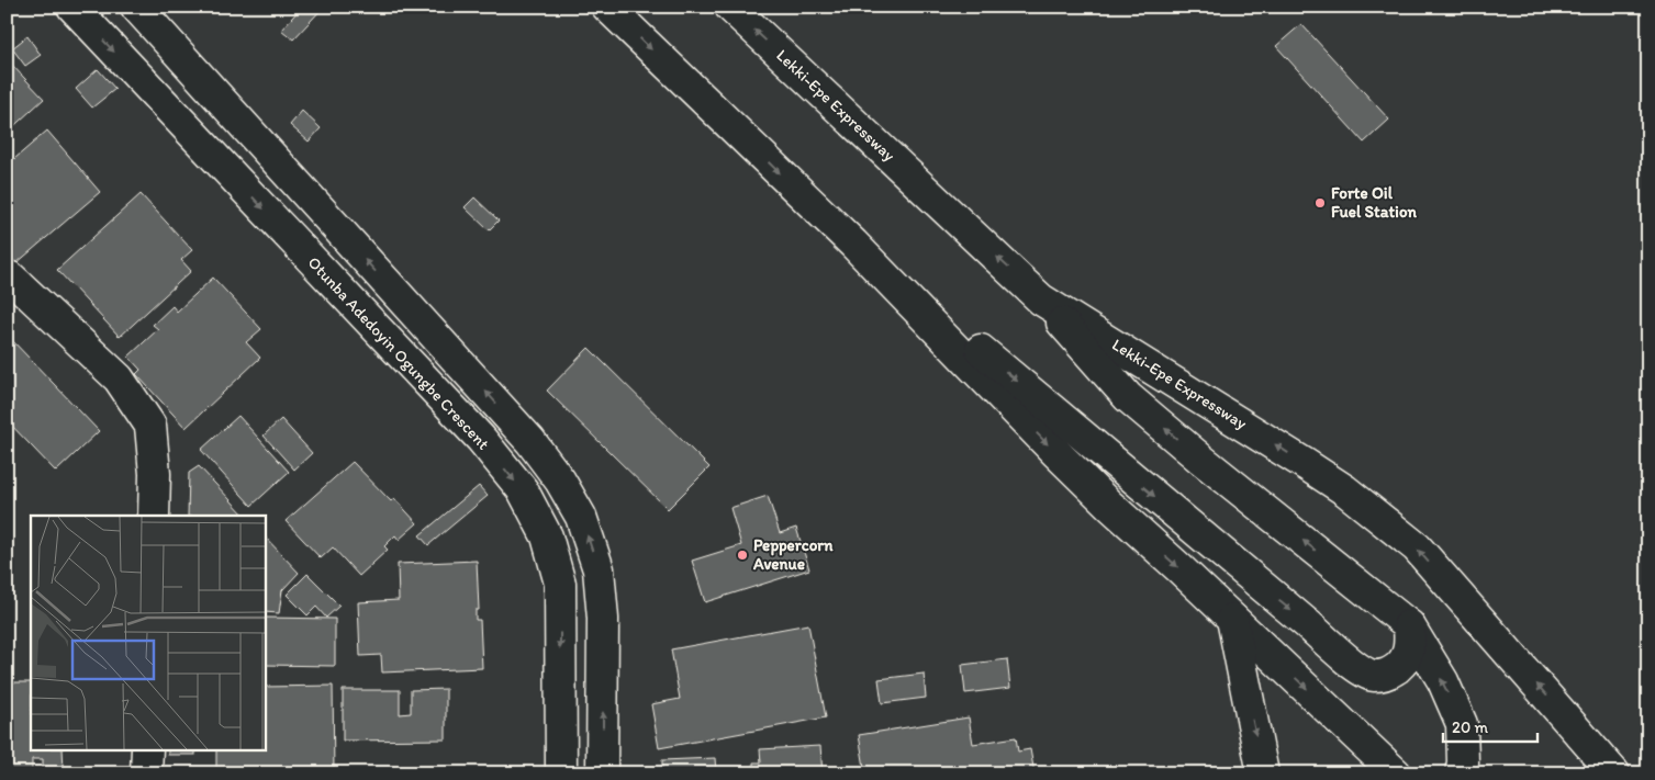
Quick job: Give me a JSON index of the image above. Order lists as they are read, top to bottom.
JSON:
{
  "streets": {
    "main road": ["Lekki-Epe Expressway", "Otunba Adedoyin Ogungbe Crescent"]
  },
  "places": ["Forte Oil Fuel Station", "Peppercorn Avenue"],
  "scale_bar": "20 m"
}
